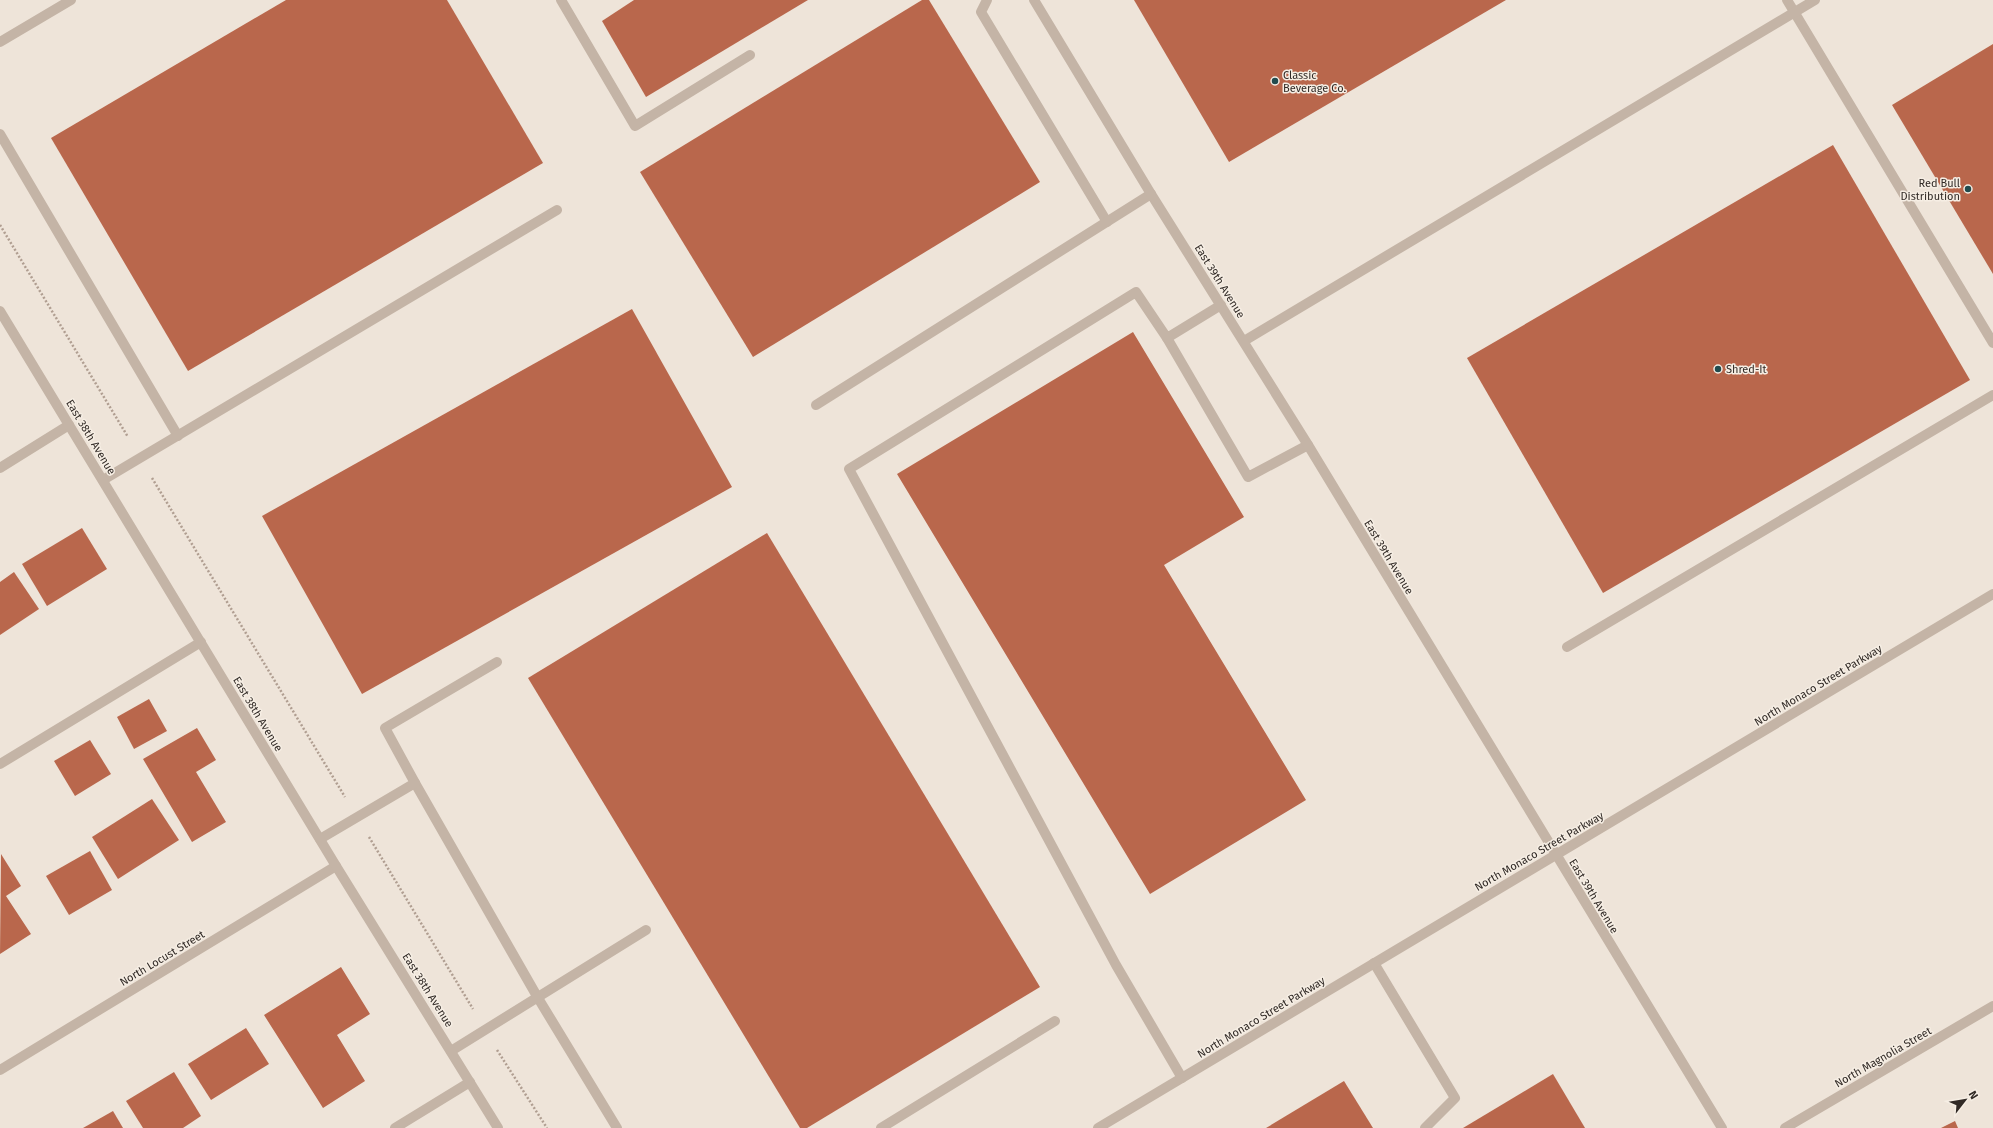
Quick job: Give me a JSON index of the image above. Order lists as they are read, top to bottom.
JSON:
{
  "streets": {
    "street": [
      "East 39th Avenue",
      "East 38th Avenue",
      "North Monaco Street Parkway",
      "North Locust Street",
      "North Magnolia Street"
    ]
  },
  "crossings": [
    ["East 39th Avenue", "North Monaco Street Parkway"],
    ["East 38th Avenue", "North Locust Street"]
  ],
  "places": ["Classic Beverage Co.", "Red Bull Distribution", "Shred-It"],
  "north": "top right"
}
